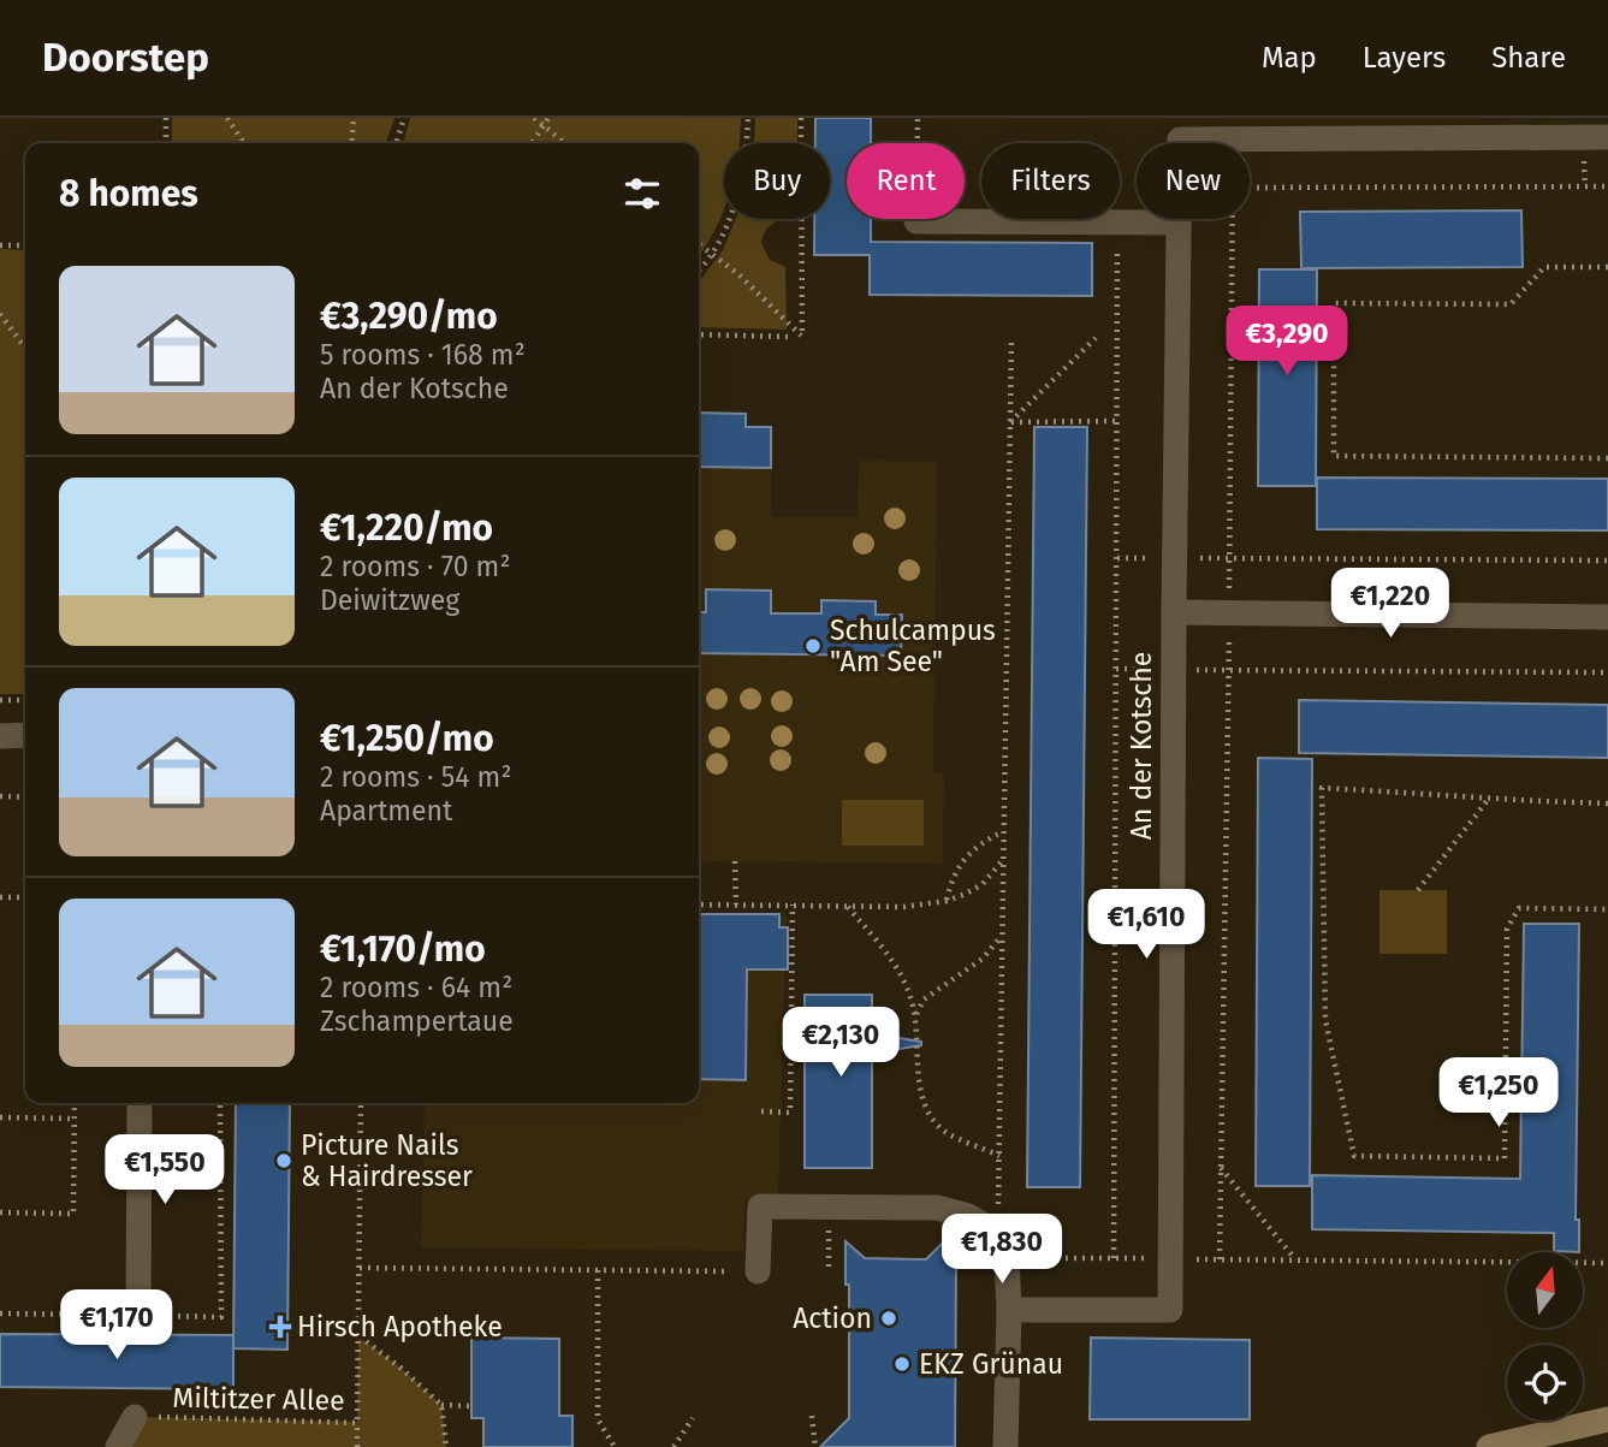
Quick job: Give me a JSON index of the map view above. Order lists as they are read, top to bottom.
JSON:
{
  "streets": {
    "street": ["An der Kotsche"],
    "path": ["Miltitzer Allee"]
  },
  "places": {
    "other": [
      "Schulcampus \"Am See\"",
      "Picture Nails & Hairdresser",
      "Action",
      "EKZ Grünau"
    ],
    "health": ["Hirsch Apotheke"]
  },
  "north": "top",
  "page": {
    "header": "Doorstep",
    "nav": ["Map", "Layers", "Share"],
    "chip": [
      "Buy",
      "Rent",
      "Filters",
      "New"
    ],
    "heading": "8 homes",
    "list": [
      {
        "name": "€3,290/mo",
        "note": "5 rooms · 168 m² · An der Kotsche"
      },
      {
        "name": "€1,220/mo",
        "note": "2 rooms · 70 m² · Deiwitzweg"
      },
      {
        "name": "€1,250/mo",
        "note": "2 rooms · 54 m² · Apartment"
      },
      {
        "name": "€1,170/mo",
        "note": "2 rooms · 64 m² · Zschampertaue"
      }
    ],
    "price": [
      "€3,290",
      "€1,220",
      "€1,610",
      "€2,130",
      "€1,250",
      "€1,550",
      "€1,830",
      "€1,170"
    ]
  }
}
